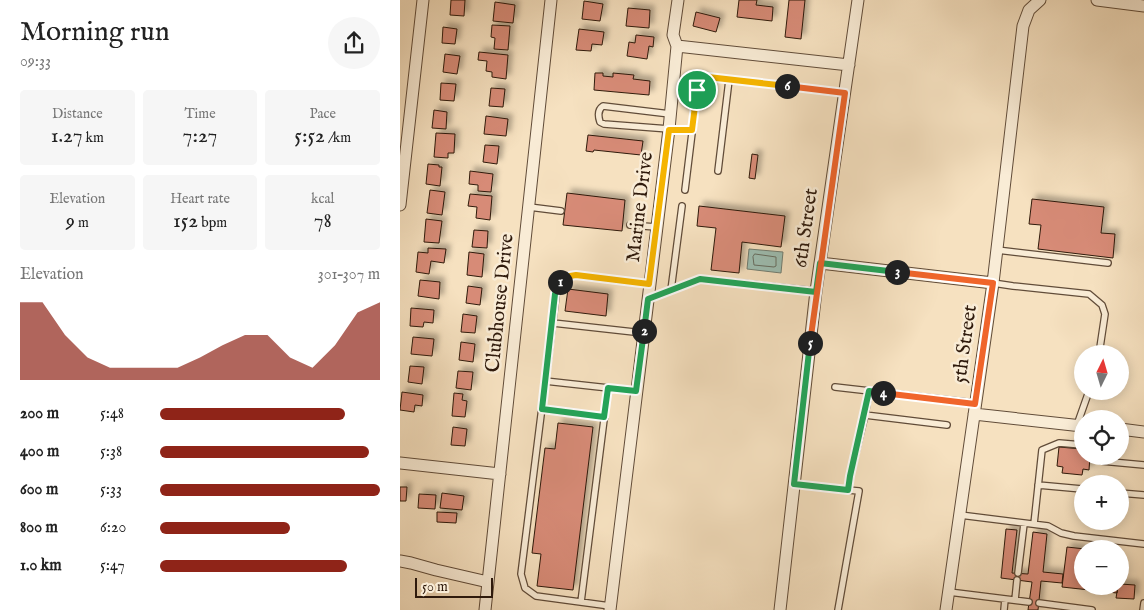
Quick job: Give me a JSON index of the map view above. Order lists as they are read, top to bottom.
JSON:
{
  "streets": {
    "street": [
      "Marine Drive",
      "6th Street",
      "Clubhouse Drive",
      "5th Street"
    ]
  },
  "scale_bar": "50 m",
  "north": "top",
  "page": {
    "heading": ["Morning run", "09:33"],
    "pins": [
      "6",
      "3",
      "1",
      "2",
      "5",
      "4"
    ],
    "stats": [
      ["Distance", "1.27 km"],
      ["Time", "7:27"],
      ["Pace", "5:52 /km"],
      ["Elevation", "9 m"],
      ["Heart rate", "152 bpm"],
      ["kcal", "78"]
    ],
    "chart": ["Elevation", "301–307 m"],
    "map_buttons": ["+", "−"],
    "list": [
      {
        "name": "200 m",
        "note": "5:48"
      },
      {
        "name": "400 m",
        "note": "5:38"
      },
      {
        "name": "600 m",
        "note": "5:33"
      },
      {
        "name": "800 m",
        "note": "6:20"
      },
      {
        "name": "1.0 km",
        "note": "5:47"
      }
    ],
    "scale": "50 m"
  }
}
